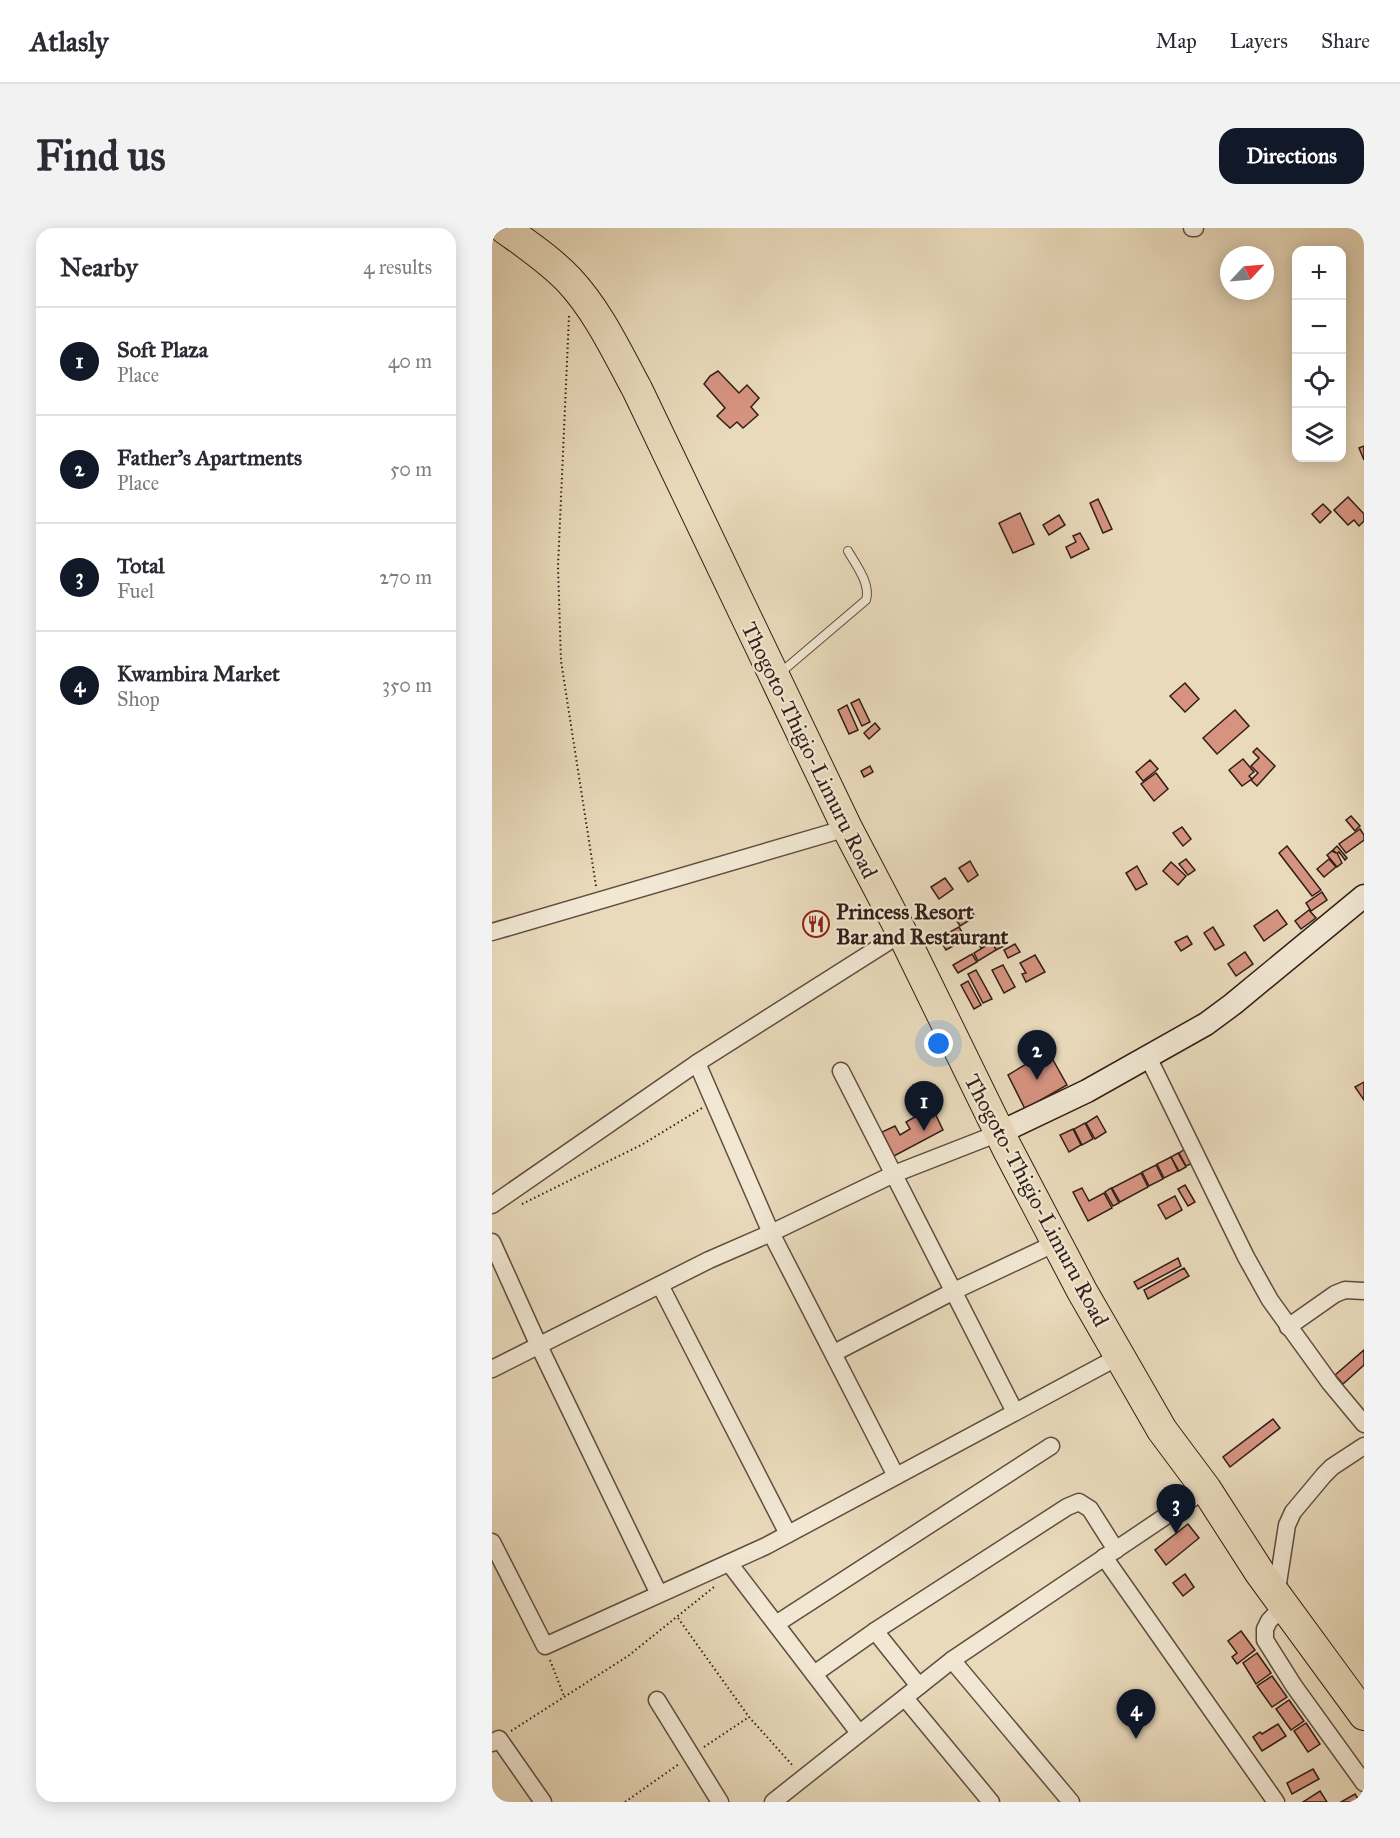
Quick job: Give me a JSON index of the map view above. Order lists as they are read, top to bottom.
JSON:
{
  "streets": {
    "highway": ["Thogoto-Thigio-Limuru Road"]
  },
  "places": {
    "restaurant": ["Princess Resort Bar and Restaurant"]
  },
  "north": "top right",
  "page": {
    "header": "Atlasly",
    "nav": ["Map", "Layers", "Share"],
    "buttons": "Directions",
    "title": "Find us",
    "heading": ["Nearby", "4 results"],
    "map_buttons": ["+", "−"],
    "list": [
      {
        "mark": "1",
        "name": "Soft Plaza",
        "note": "Place",
        "value": "40 m"
      },
      {
        "mark": "2",
        "name": "Father's Apartments",
        "note": "Place",
        "value": "50 m"
      },
      {
        "mark": "3",
        "name": "Total",
        "note": "Fuel",
        "value": "270 m"
      },
      {
        "mark": "4",
        "name": "Kwambira Market",
        "note": "Shop",
        "value": "350 m"
      }
    ],
    "pins": [
      "2",
      "1",
      "3",
      "4"
    ]
  }
}
